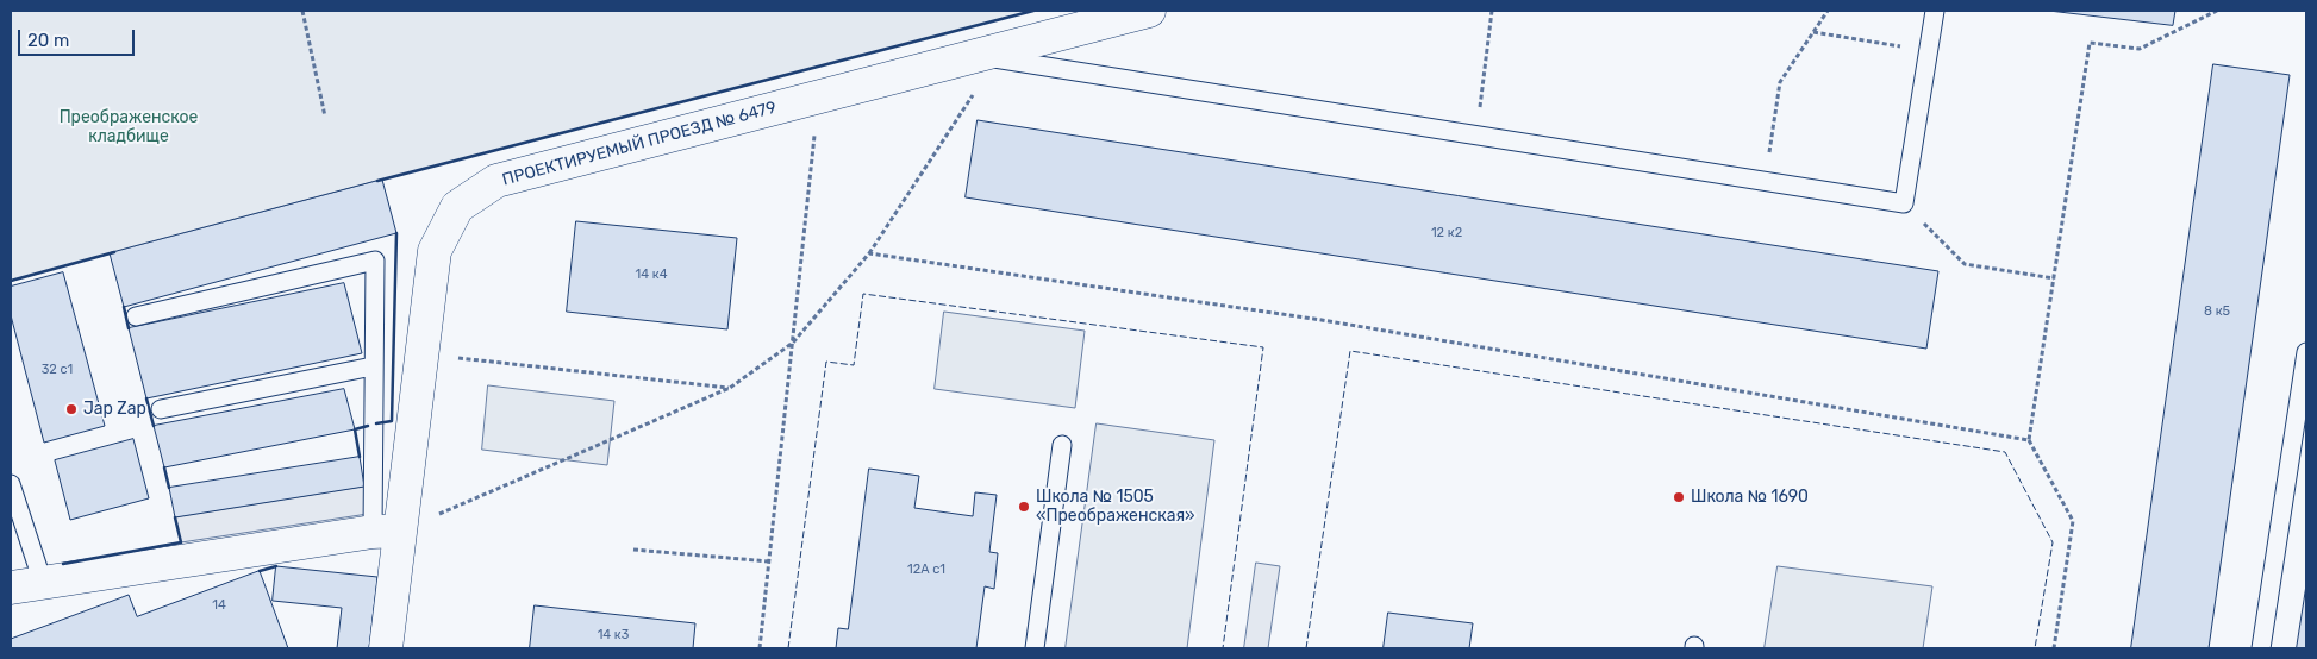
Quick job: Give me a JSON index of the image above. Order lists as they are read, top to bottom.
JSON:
{
  "streets": {
    "street": ["ПРОЕКТИРУЕМЫЙ ПРОЕЗД № 6479"]
  },
  "parks": ["Преображенское кладбище"],
  "places": ["Jap Zap", "Школа № 1690", "Школа № 1505 «Преображенская»"],
  "house_numbers": [
    "12 к2",
    "14 к4",
    "8 к5",
    "32 с1",
    "12А с1",
    "14",
    "14 к3"
  ],
  "scale_bar": "20 m"
}
